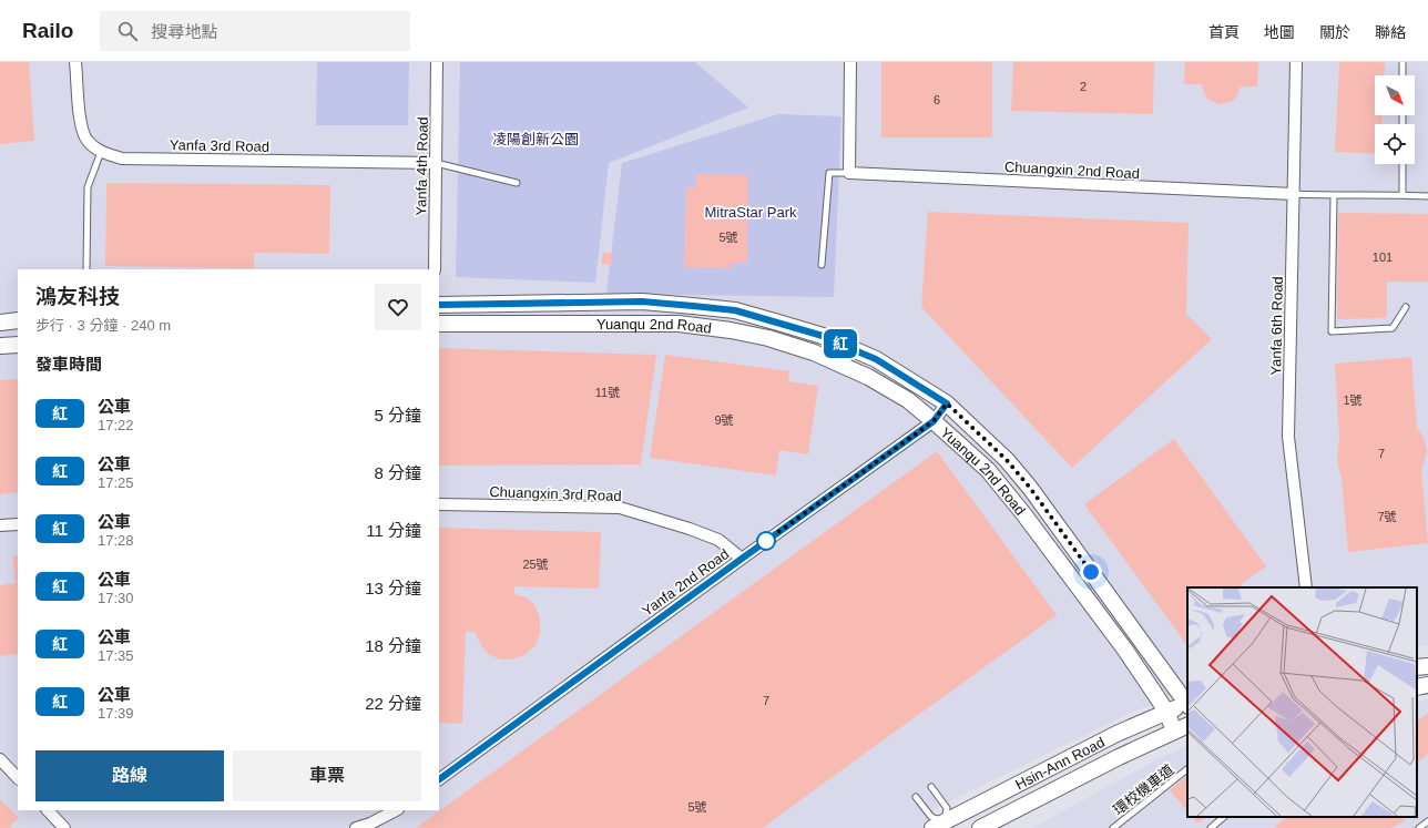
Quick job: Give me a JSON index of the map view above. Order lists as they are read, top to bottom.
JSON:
{
  "streets": {
    "street": [
      "Yanfa 3rd Road",
      "Yanfa 4th Road",
      "Chuangxin 2nd Road",
      "Yuanqu 2nd Road",
      "Yanfa 6th Road",
      "Chuangxin 3rd Road",
      "Yanfa 2nd Road",
      "Hsin-Ann Road"
    ],
    "lane": ["環校機車道"]
  },
  "crossings": [
    ["Yanfa 3rd Road", "Yanfa 4th Road"],
    ["Chuangxin 2nd Road", "Yanfa 6th Road"],
    ["Yuanqu 2nd Road", "Yanfa 2nd Road"],
    ["Yuanqu 2nd Road", "Hsin-Ann Road"],
    ["Chuangxin 3rd Road", "Yanfa 2nd Road"]
  ],
  "parks": ["凌陽創新公園", "MitraStar Park"],
  "lines": ["bus line 紅"],
  "house_numbers": [
    "2",
    "6",
    "5號",
    "101",
    "11號",
    "1號",
    "9號",
    "7",
    "7號",
    "25號",
    "7",
    "5號"
  ],
  "north": "bottom right",
  "page": {
    "header": "Railo",
    "search": "搜尋地點",
    "nav": [
      "首頁",
      "地圖",
      "關於",
      "聯絡"
    ],
    "on_map": "紅",
    "heading": [
      ["鴻友科技", "步行 · 3 分鐘 · 240 m"],
      "發車時間"
    ],
    "list": [
      {
        "mark": "紅",
        "name": "公車",
        "note": "17:22",
        "value": "5 分鐘"
      },
      {
        "mark": "紅",
        "name": "公車",
        "note": "17:25",
        "value": "8 分鐘"
      },
      {
        "mark": "紅",
        "name": "公車",
        "note": "17:28",
        "value": "11 分鐘"
      },
      {
        "mark": "紅",
        "name": "公車",
        "note": "17:30",
        "value": "13 分鐘"
      },
      {
        "mark": "紅",
        "name": "公車",
        "note": "17:35",
        "value": "18 分鐘"
      },
      {
        "mark": "紅",
        "name": "公車",
        "note": "17:39",
        "value": "22 分鐘"
      }
    ],
    "buttons": ["路線", "車票"]
  }
}
